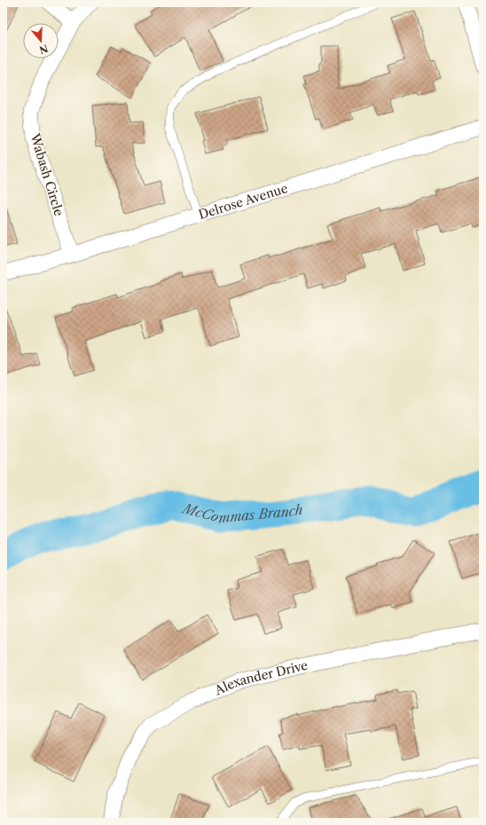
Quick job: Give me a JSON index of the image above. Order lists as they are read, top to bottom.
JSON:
{
  "streets": {
    "street": ["Wabash Circle", "Delrose Avenue", "Alexander Drive"]
  },
  "crossings": [
    ["Wabash Circle", "Delrose Avenue"]
  ],
  "water": ["McCommas Branch"],
  "north": "bottom"
}
